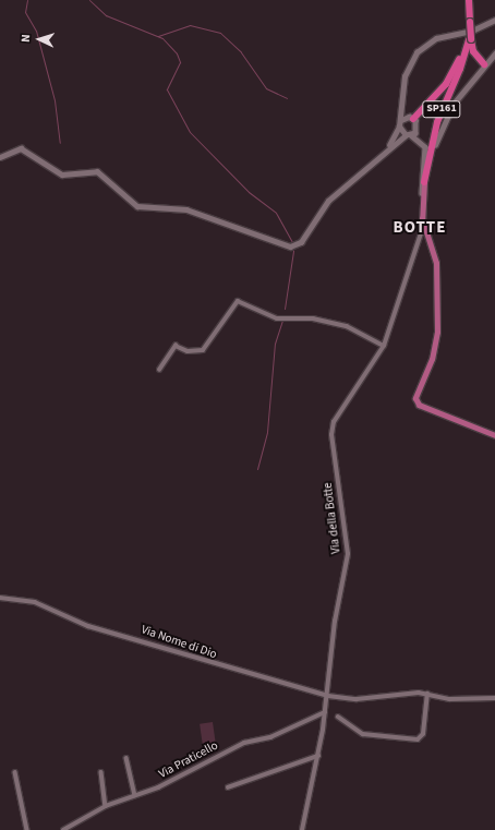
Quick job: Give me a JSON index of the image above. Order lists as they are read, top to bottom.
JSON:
{
  "streets": {
    "highway": ["SP161"],
    "street": ["Via della Botte", "Via Nome di Dio", "Via Praticello"]
  },
  "crossings": [
    ["Via della Botte", "Via Nome di Dio"],
    ["Via della Botte", "Via Praticello"]
  ],
  "districts": ["BOTTE"],
  "north": "left"
}
